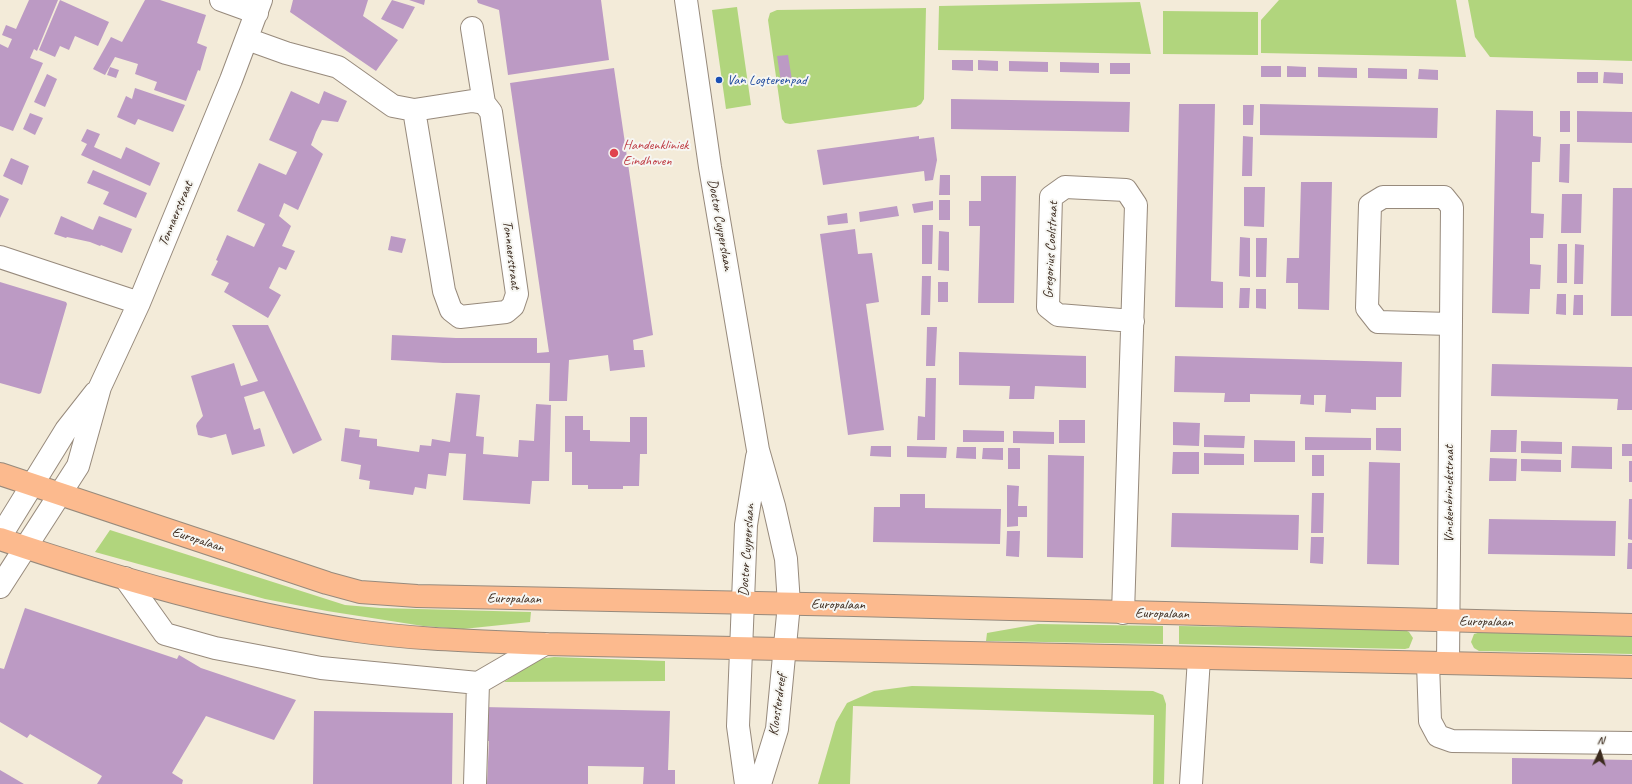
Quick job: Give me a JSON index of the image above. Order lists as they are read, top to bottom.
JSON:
{
  "streets": {
    "main road": ["Europalaan"],
    "street": [
      "Tonnaerstraat",
      "Doctor Cuyperslaan",
      "Gregorius Coolstraat",
      "Vinckenbrinckstraat",
      "Kloosterdreef"
    ]
  },
  "crossings": [
    ["Tonnaerstraat", "Europalaan"],
    ["Doctor Cuyperslaan", "Europalaan"],
    ["Doctor Cuyperslaan", "Kloosterdreef"],
    ["Gregorius Coolstraat", "Europalaan"],
    ["Vinckenbrinckstraat", "Europalaan"]
  ],
  "places": ["Van Logterenpad", "Handenkliniek Eindhoven"],
  "north": "top"
}
